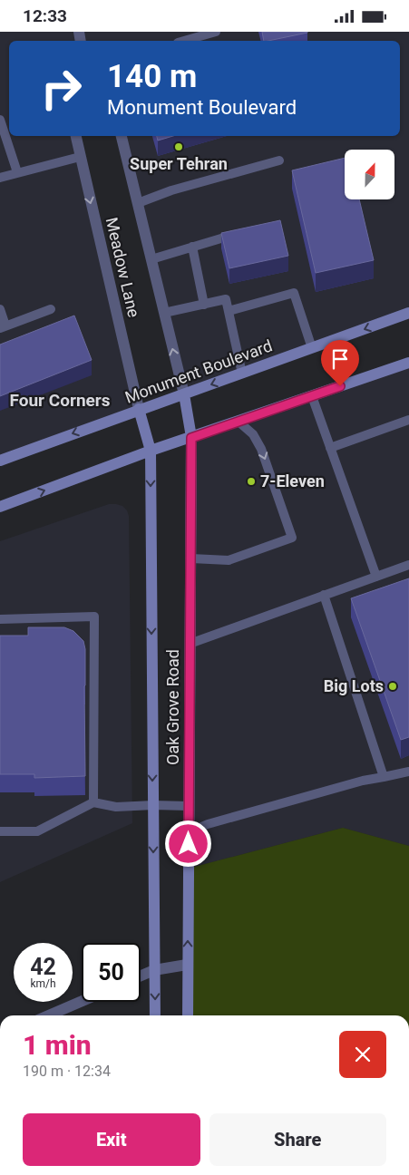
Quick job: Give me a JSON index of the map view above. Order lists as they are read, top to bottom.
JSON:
{
  "streets": {
    "main road": ["Monument Boulevard", "Oak Grove Road"],
    "street": ["Meadow Lane"]
  },
  "crossings": [
    ["Meadow Lane", "Monument Boulevard"],
    ["Meadow Lane", "Oak Grove Road"],
    ["Monument Boulevard", "Oak Grove Road"]
  ],
  "districts": ["Four Corners"],
  "places": ["Super Tehran", "7-Eleven", "Big Lots"],
  "north": "top",
  "page": {
    "status": "12:33",
    "turn": ["140 m", "Monument Boulevard"],
    "speed": "42 km/h",
    "limit": "50",
    "heading": ["1 min", "190 m · 12:34"],
    "buttons": ["Exit", "Share"]
  }
}
